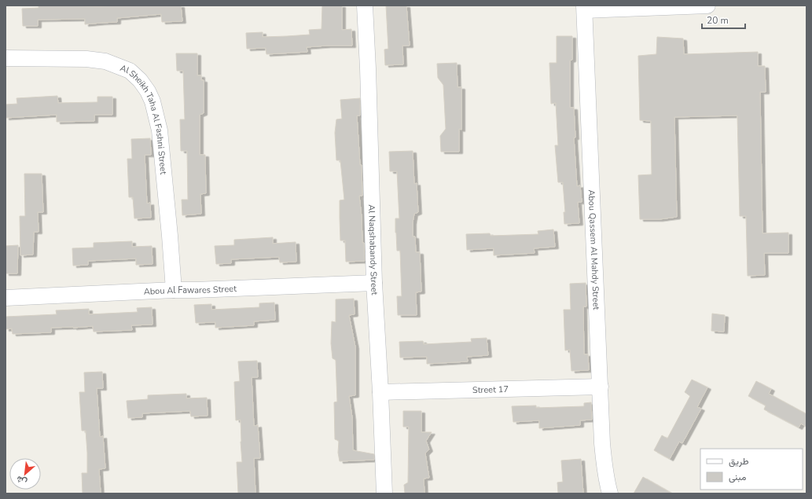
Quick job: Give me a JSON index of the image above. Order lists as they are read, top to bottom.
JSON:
{
  "streets": {
    "street": [
      "Al Sheikh Taha Al Fashni Street",
      "Al Naqshabandy Street",
      "Abou Qassem Al Mahdy Street",
      "Abou Al Fawares Street",
      "Street 17"
    ]
  },
  "crossings": [
    ["Al Sheikh Taha Al Fashni Street", "Abou Al Fawares Street"],
    ["Al Naqshabandy Street", "Abou Al Fawares Street"],
    ["Al Naqshabandy Street", "Street 17"],
    ["Abou Qassem Al Mahdy Street", "Street 17"]
  ],
  "legend": ["طريق", "مبنى"],
  "scale_bar": "20 m",
  "north": "bottom left"
}
